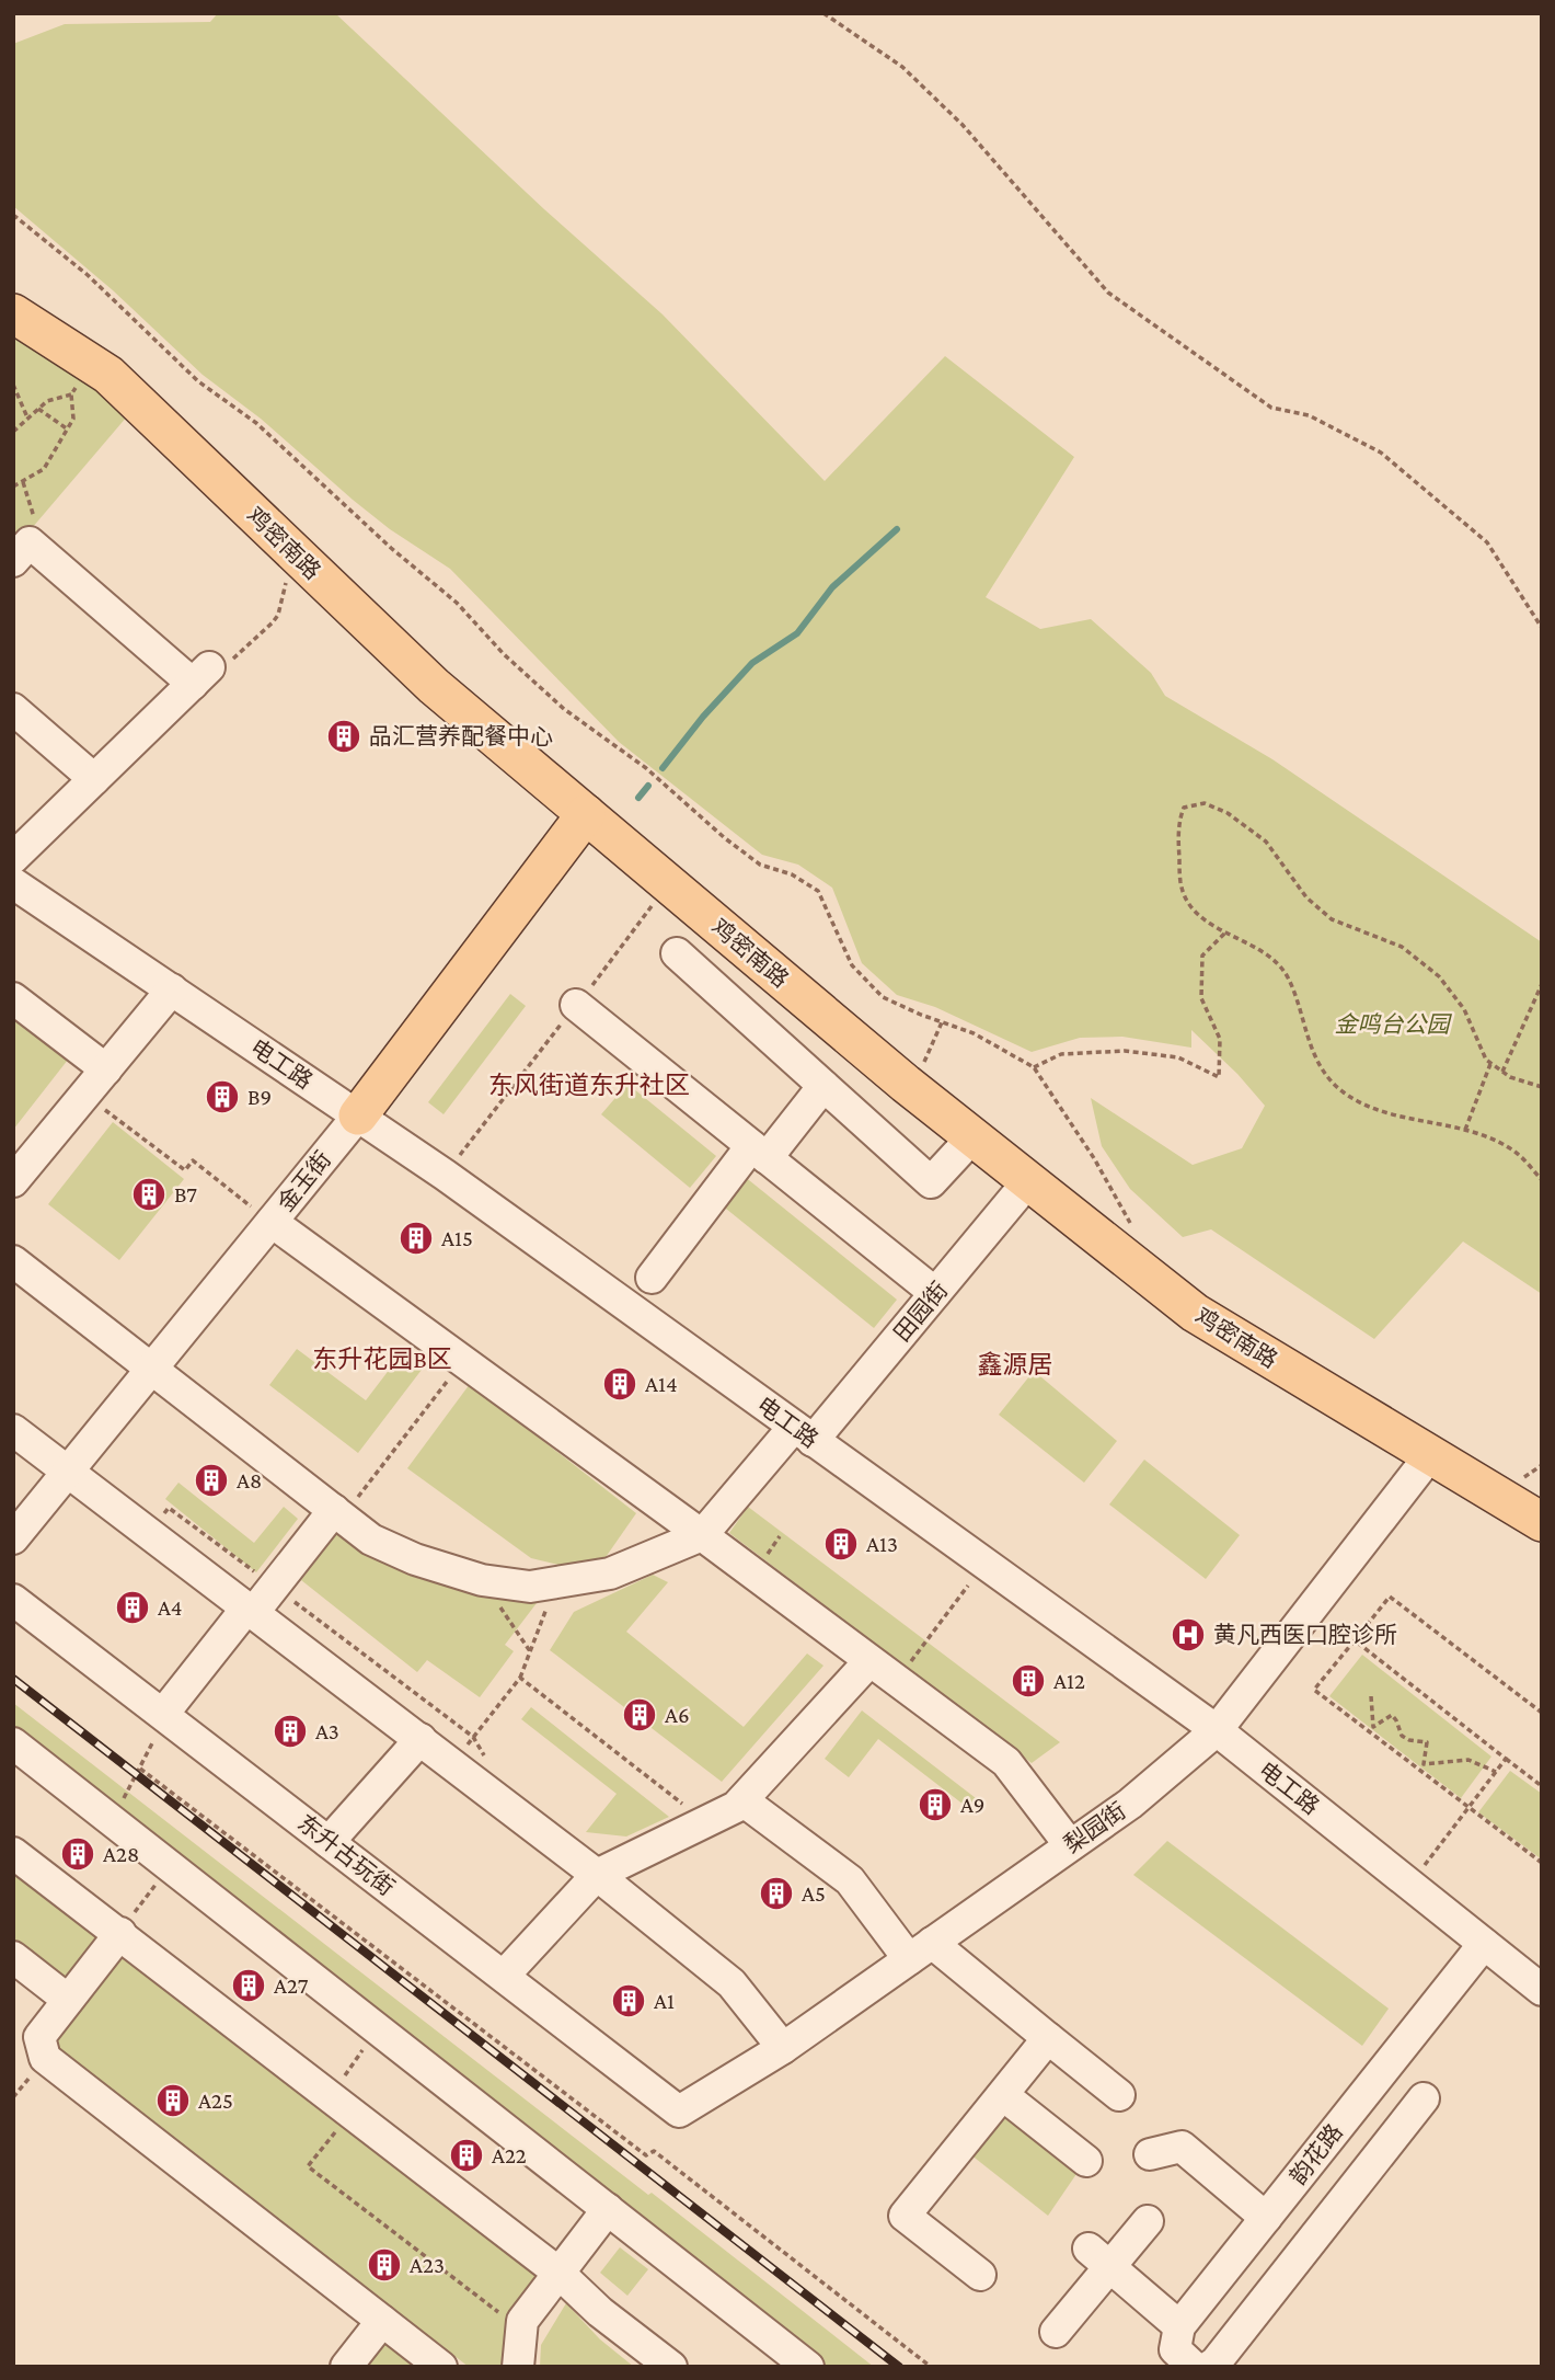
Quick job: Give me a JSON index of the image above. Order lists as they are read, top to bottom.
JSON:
{
  "streets": {
    "main road": ["鸡密南路", "金玉街"],
    "street": [
      "电工路",
      "田园街",
      "梨园街",
      "东升古玩街",
      "韵花路"
    ]
  },
  "crossings": [
    ["鸡密南路", "金玉街"],
    ["鸡密南路", "田园街"],
    ["鸡密南路", "梨园街"],
    ["电工路", "金玉街"],
    ["电工路", "田园街"],
    ["电工路", "梨园街"],
    ["电工路", "韵花路"],
    ["梨园街", "东升古玩街"]
  ],
  "districts": ["东风街道东升社区", "东升花园B区", "鑫源居"],
  "parks": ["金鸣台公园"],
  "places": {
    "building": [
      "品汇营养配餐中心",
      "B9",
      "B7",
      "A15",
      "A14",
      "A8",
      "A13",
      "A4",
      "A12",
      "A6",
      "A3",
      "A9",
      "A28",
      "A5",
      "A27",
      "A1",
      "A25",
      "A22",
      "A23"
    ],
    "hospital": ["黄凡西医口腔诊所"]
  }
}
